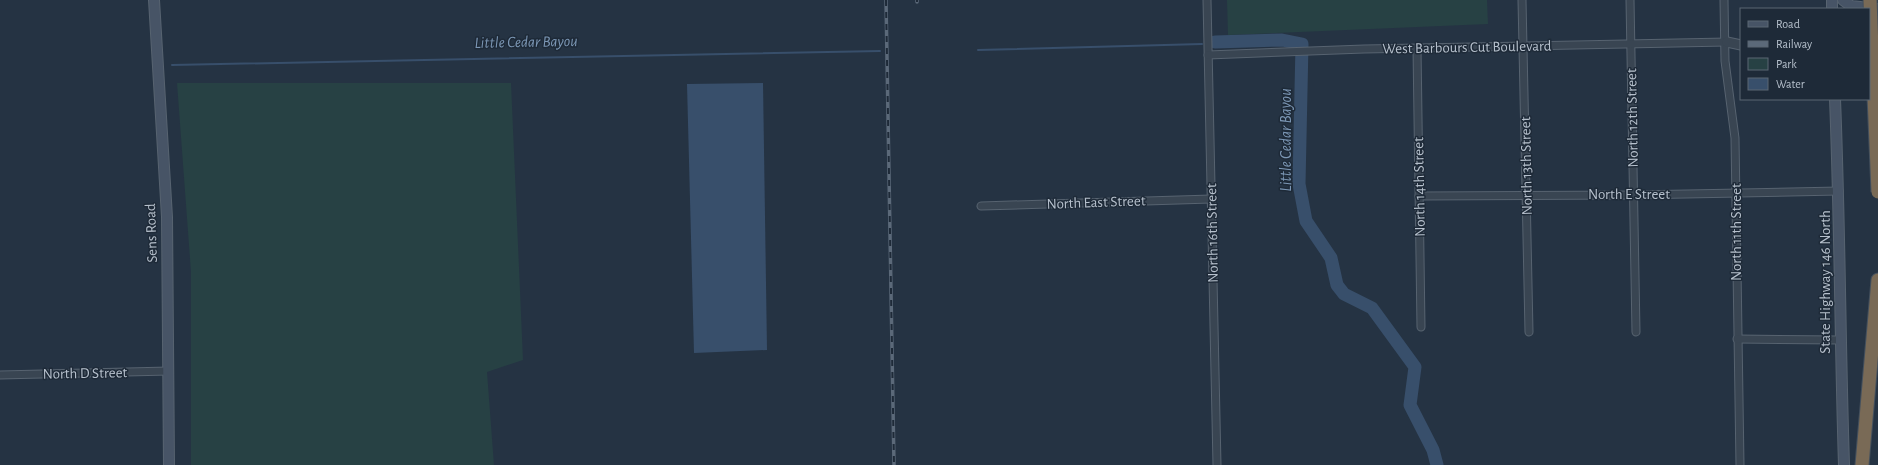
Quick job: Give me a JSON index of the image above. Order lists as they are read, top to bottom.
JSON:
{
  "streets": {
    "main road": ["Sens Road", "State Highway 146 North"],
    "street": [
      "West Barbours Cut Boulevard",
      "North 12th Street",
      "North 13th Street",
      "North 14th Street",
      "North E Street",
      "North East Street",
      "North 11th Street",
      "North 16th Street",
      "North D Street"
    ]
  },
  "crossings": [
    ["West Barbours Cut Boulevard", "North 12th Street"],
    ["West Barbours Cut Boulevard", "North 13th Street"],
    ["West Barbours Cut Boulevard", "North 14th Street"],
    ["West Barbours Cut Boulevard", "North 11th Street"],
    ["West Barbours Cut Boulevard", "North 16th Street"],
    ["North 12th Street", "North E Street"],
    ["North 13th Street", "North E Street"],
    ["North 14th Street", "North E Street"],
    ["North E Street", "North 11th Street"],
    ["North E Street", "State Highway 146 North"],
    ["North East Street", "North 16th Street"],
    ["Sens Road", "North D Street"]
  ],
  "water": ["Little Cedar Bayou"],
  "legend": [
    "Road",
    "Railway",
    "Park",
    "Water"
  ]
}
